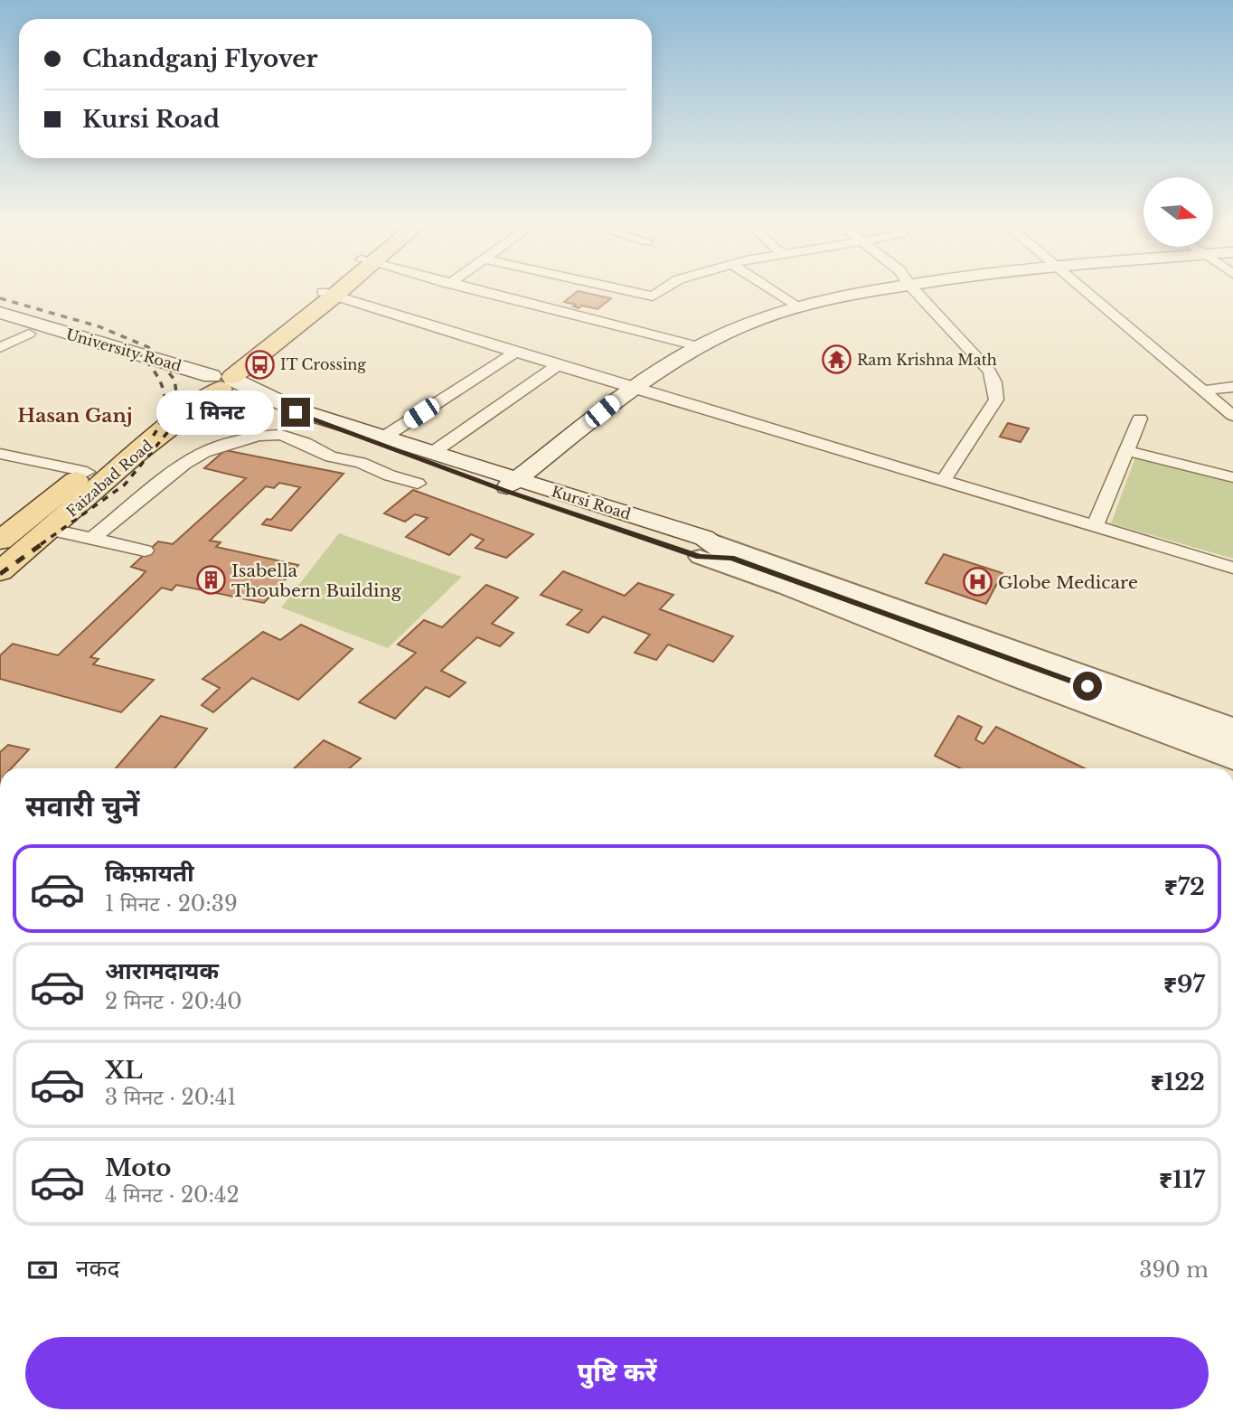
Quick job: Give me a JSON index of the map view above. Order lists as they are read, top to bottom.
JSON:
{
  "streets": {
    "main road": ["University Road", "Faizabad Road", "Kursi Road"]
  },
  "crossings": [
    ["University Road", "Faizabad Road"],
    ["University Road", "Kursi Road"],
    ["Faizabad Road", "Kursi Road"]
  ],
  "districts": ["Hasan Ganj"],
  "places": {
    "temple": ["Ram Krishna Math"],
    "bus stop": ["IT Crossing"],
    "building": ["Isabella Thoubern Building"],
    "hospital": ["Globe Medicare"]
  },
  "north": "right",
  "page": {
    "banner": ["Chandganj Flyover", "Kursi Road"],
    "bubble": "1 मिनट",
    "heading": "सवारी चुनें",
    "list": [
      {
        "name": "किफ़ायती",
        "note": "1 मिनट · 20:39",
        "value": "₹72"
      },
      {
        "name": "आरामदायक",
        "note": "2 मिनट · 20:40",
        "value": "₹97"
      },
      {
        "name": "XL",
        "note": "3 मिनट · 20:41",
        "value": "₹122"
      },
      {
        "name": "Moto",
        "note": "4 मिनट · 20:42",
        "value": "₹117"
      }
    ],
    "pay": ["नकद", "390 m"],
    "buttons": "पुष्टि करें"
  }
}
